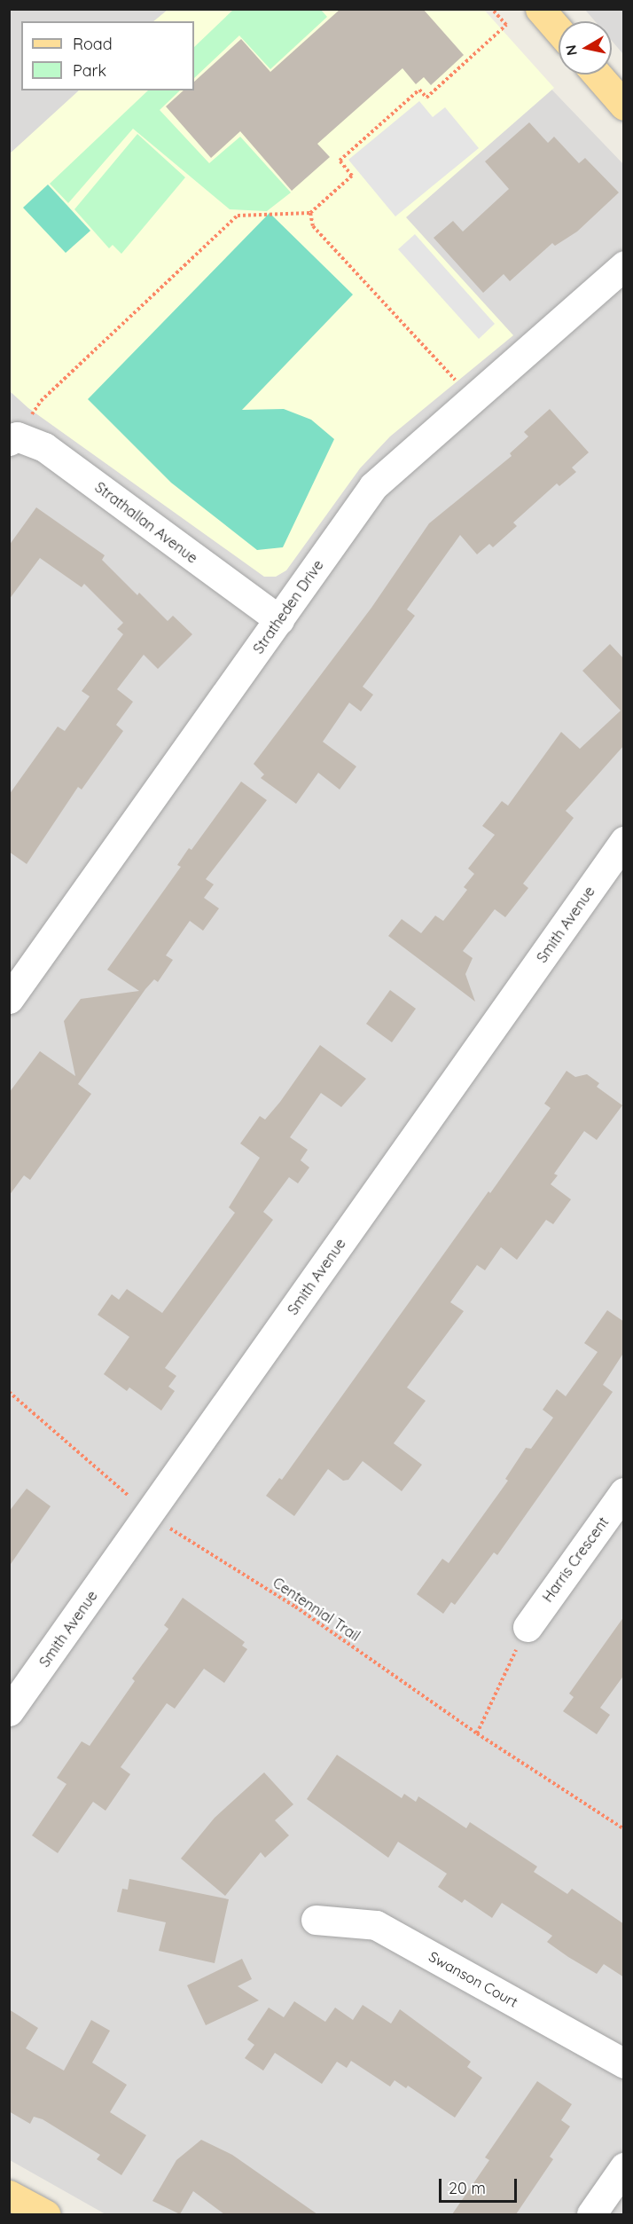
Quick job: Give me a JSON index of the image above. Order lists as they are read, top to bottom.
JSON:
{
  "streets": {
    "street": [
      "Strathallan Avenue",
      "Stratheden Drive",
      "Smith Avenue",
      "Harris Crescent",
      "Swanson Court"
    ],
    "path": ["Centennial Trail"]
  },
  "crossings": [
    ["Strathallan Avenue", "Stratheden Drive"],
    ["Smith Avenue", "Centennial Trail"]
  ],
  "legend": ["Road", "Park"],
  "scale_bar": "20 m",
  "north": "left"
}
